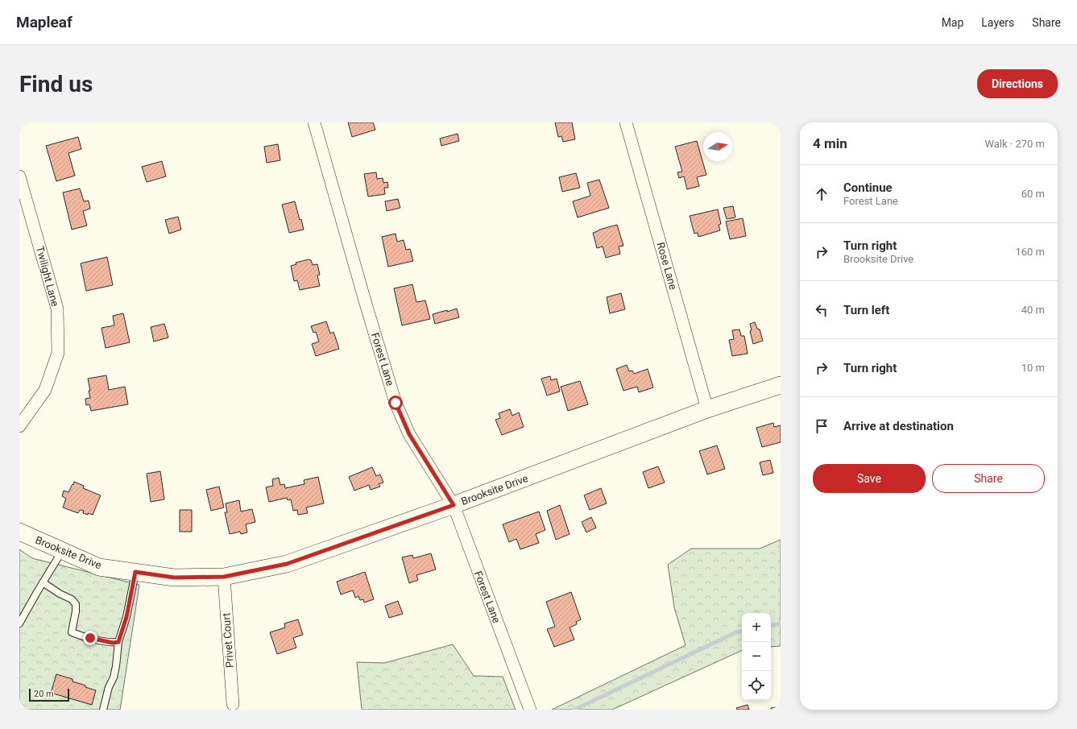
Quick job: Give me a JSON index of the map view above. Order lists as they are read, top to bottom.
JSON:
{
  "streets": {
    "street": [
      "Rose Lane",
      "Twilight Lane",
      "Forest Lane",
      "Brooksite Drive",
      "Privet Court"
    ]
  },
  "crossings": [
    ["Rose Lane", "Brooksite Drive"],
    ["Forest Lane", "Brooksite Drive"],
    ["Brooksite Drive", "Privet Court"]
  ],
  "scale_bar": "20 m",
  "north": "right",
  "page": {
    "header": "Mapleaf",
    "nav": ["Map", "Layers", "Share"],
    "buttons": [
      "Directions",
      ["Save", "Share"]
    ],
    "title": "Find us",
    "heading": ["4 min", "Walk · 270 m"],
    "list": [
      ["Continue", "Forest Lane", "60 m"],
      ["Turn right", "Brooksite Drive", "160 m"],
      ["Turn left", "40 m"],
      ["Turn right", "10 m"],
      "Arrive at destination"
    ],
    "map_buttons": ["+", "−"],
    "scale": "20 m"
  }
}
